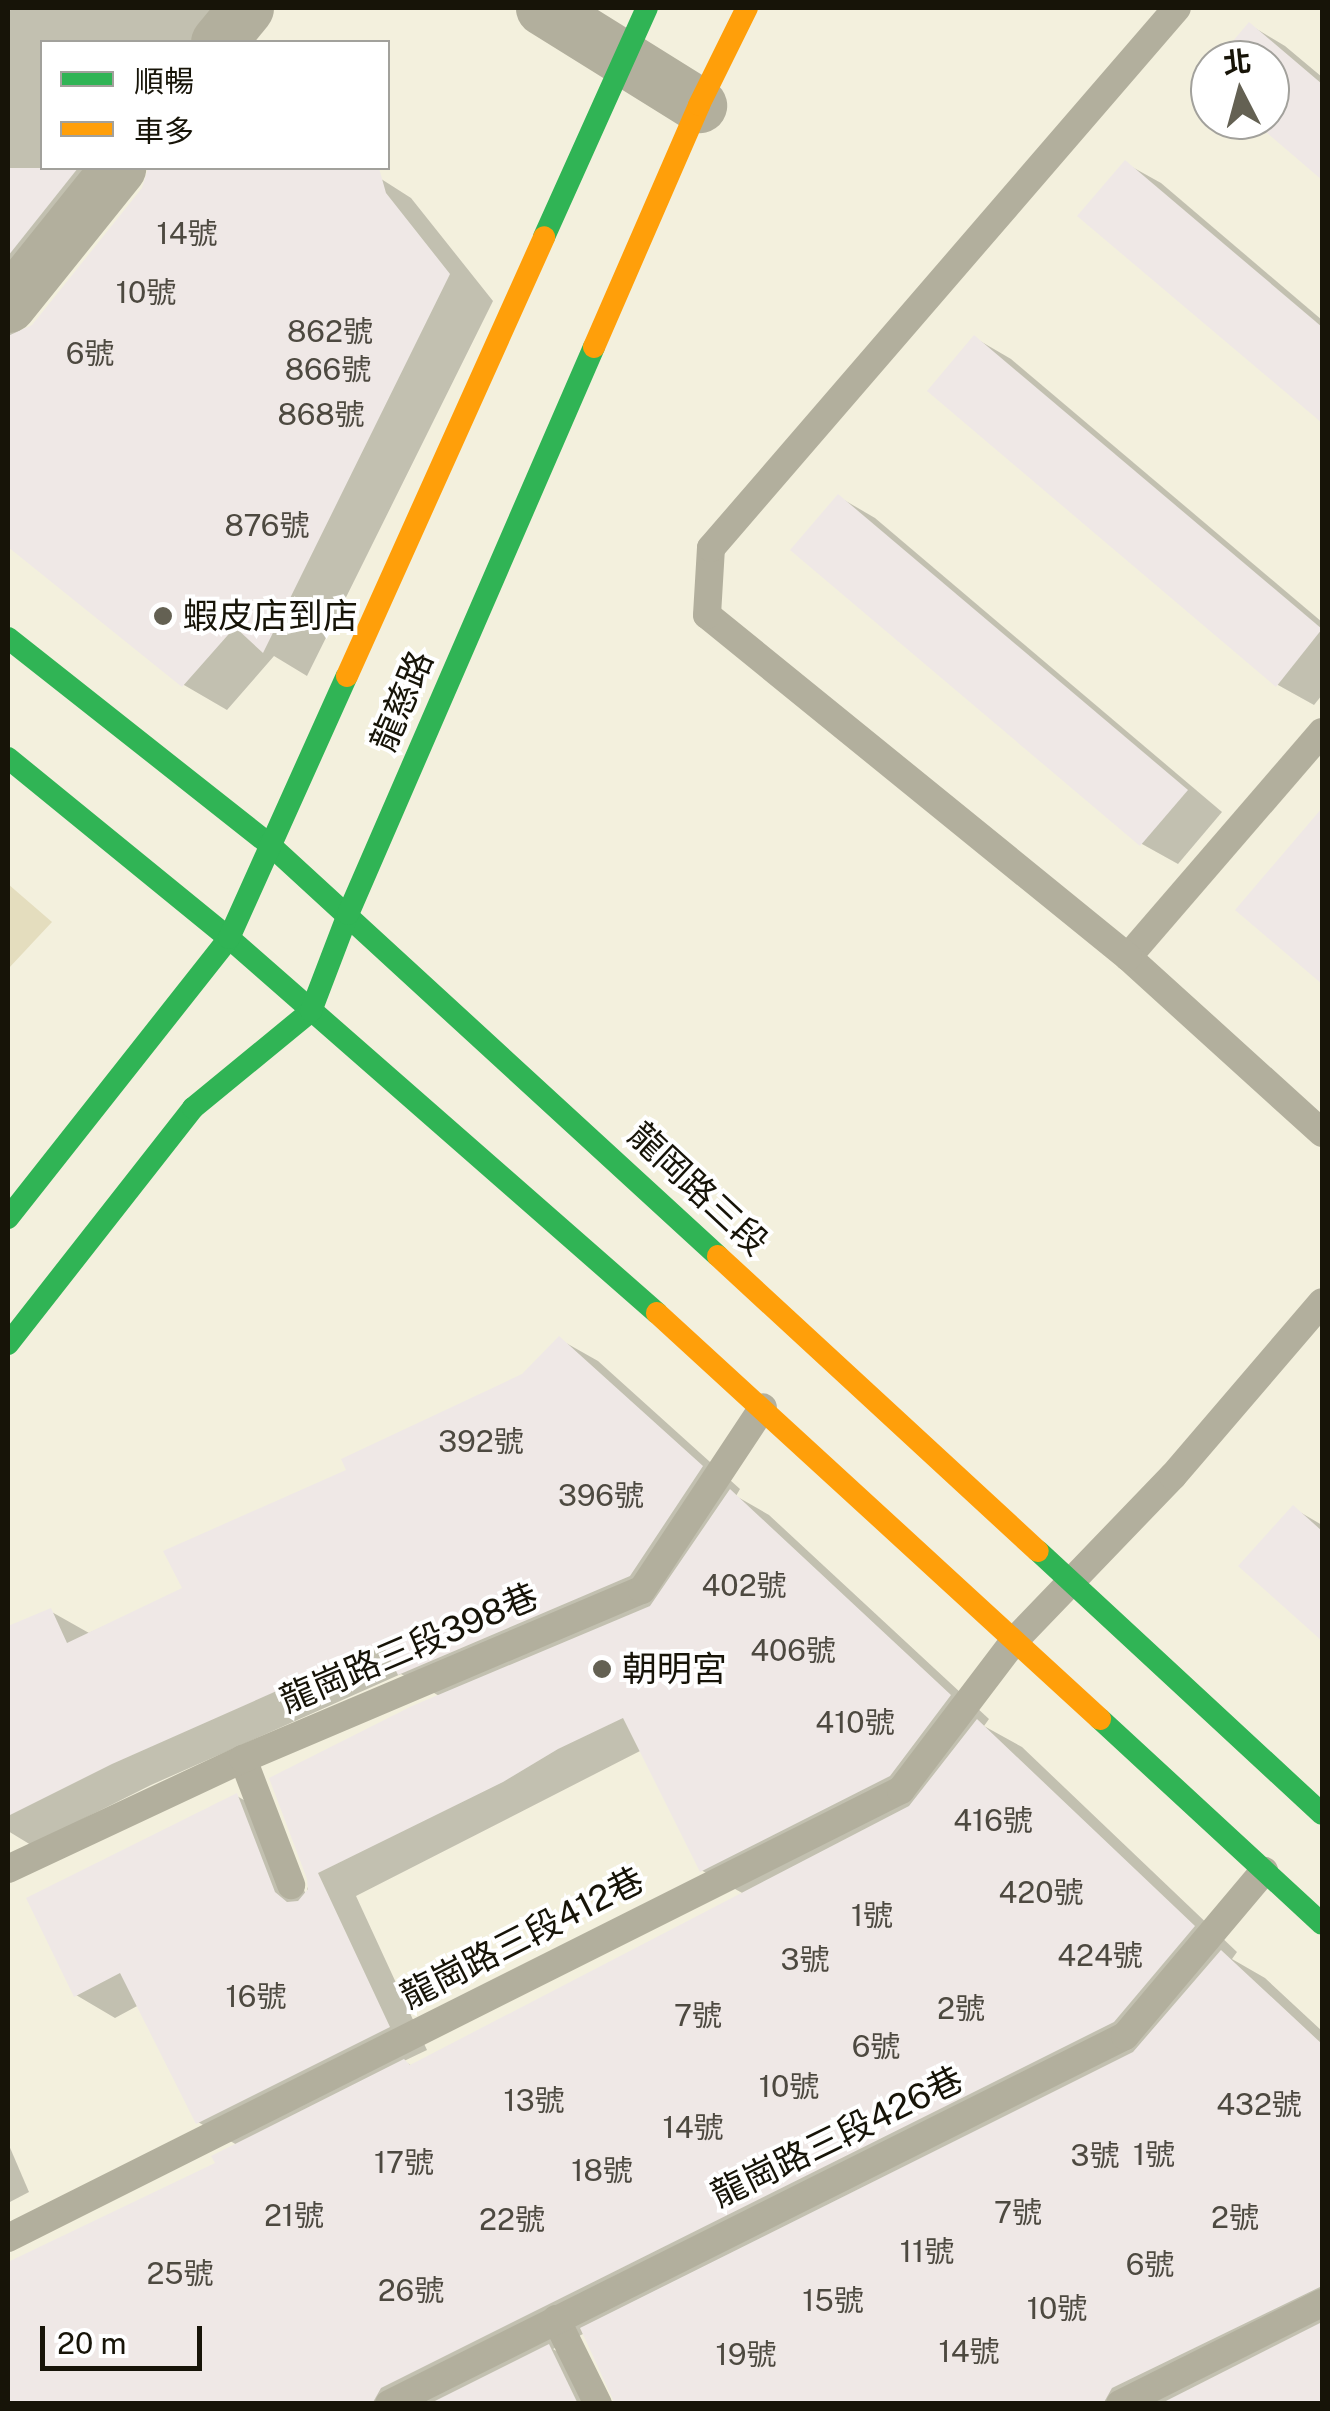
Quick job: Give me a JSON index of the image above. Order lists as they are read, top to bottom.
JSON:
{
  "streets": {
    "main road": ["龍慈路", "龍岡路三段"],
    "lane": ["龍崗路三段398巷", "龍崗路三段412巷", "龍崗路三段426巷"]
  },
  "crossings": [
    ["龍慈路", "龍岡路三段"],
    ["龍岡路三段", "龍崗路三段412巷"]
  ],
  "places": ["蝦皮店到店", "朝明宮"],
  "house_numbers": [
    "14號",
    "10號",
    "862號",
    "6號",
    "866號",
    "868號",
    "876號",
    "392號",
    "396號",
    "402號",
    "406號",
    "410號",
    "416號",
    "420號",
    "1號",
    "424號",
    "3號",
    "16號",
    "2號",
    "7號",
    "6號",
    "10號",
    "13號",
    "432號",
    "14號",
    "1號",
    "3號",
    "17號",
    "18號",
    "7號",
    "21號",
    "2號",
    "22號",
    "11號",
    "6號",
    "25號",
    "26號",
    "15號",
    "10號",
    "14號",
    "19號"
  ],
  "legend": ["順暢", "車多"],
  "scale_bar": "20 m",
  "north": "top"
}
